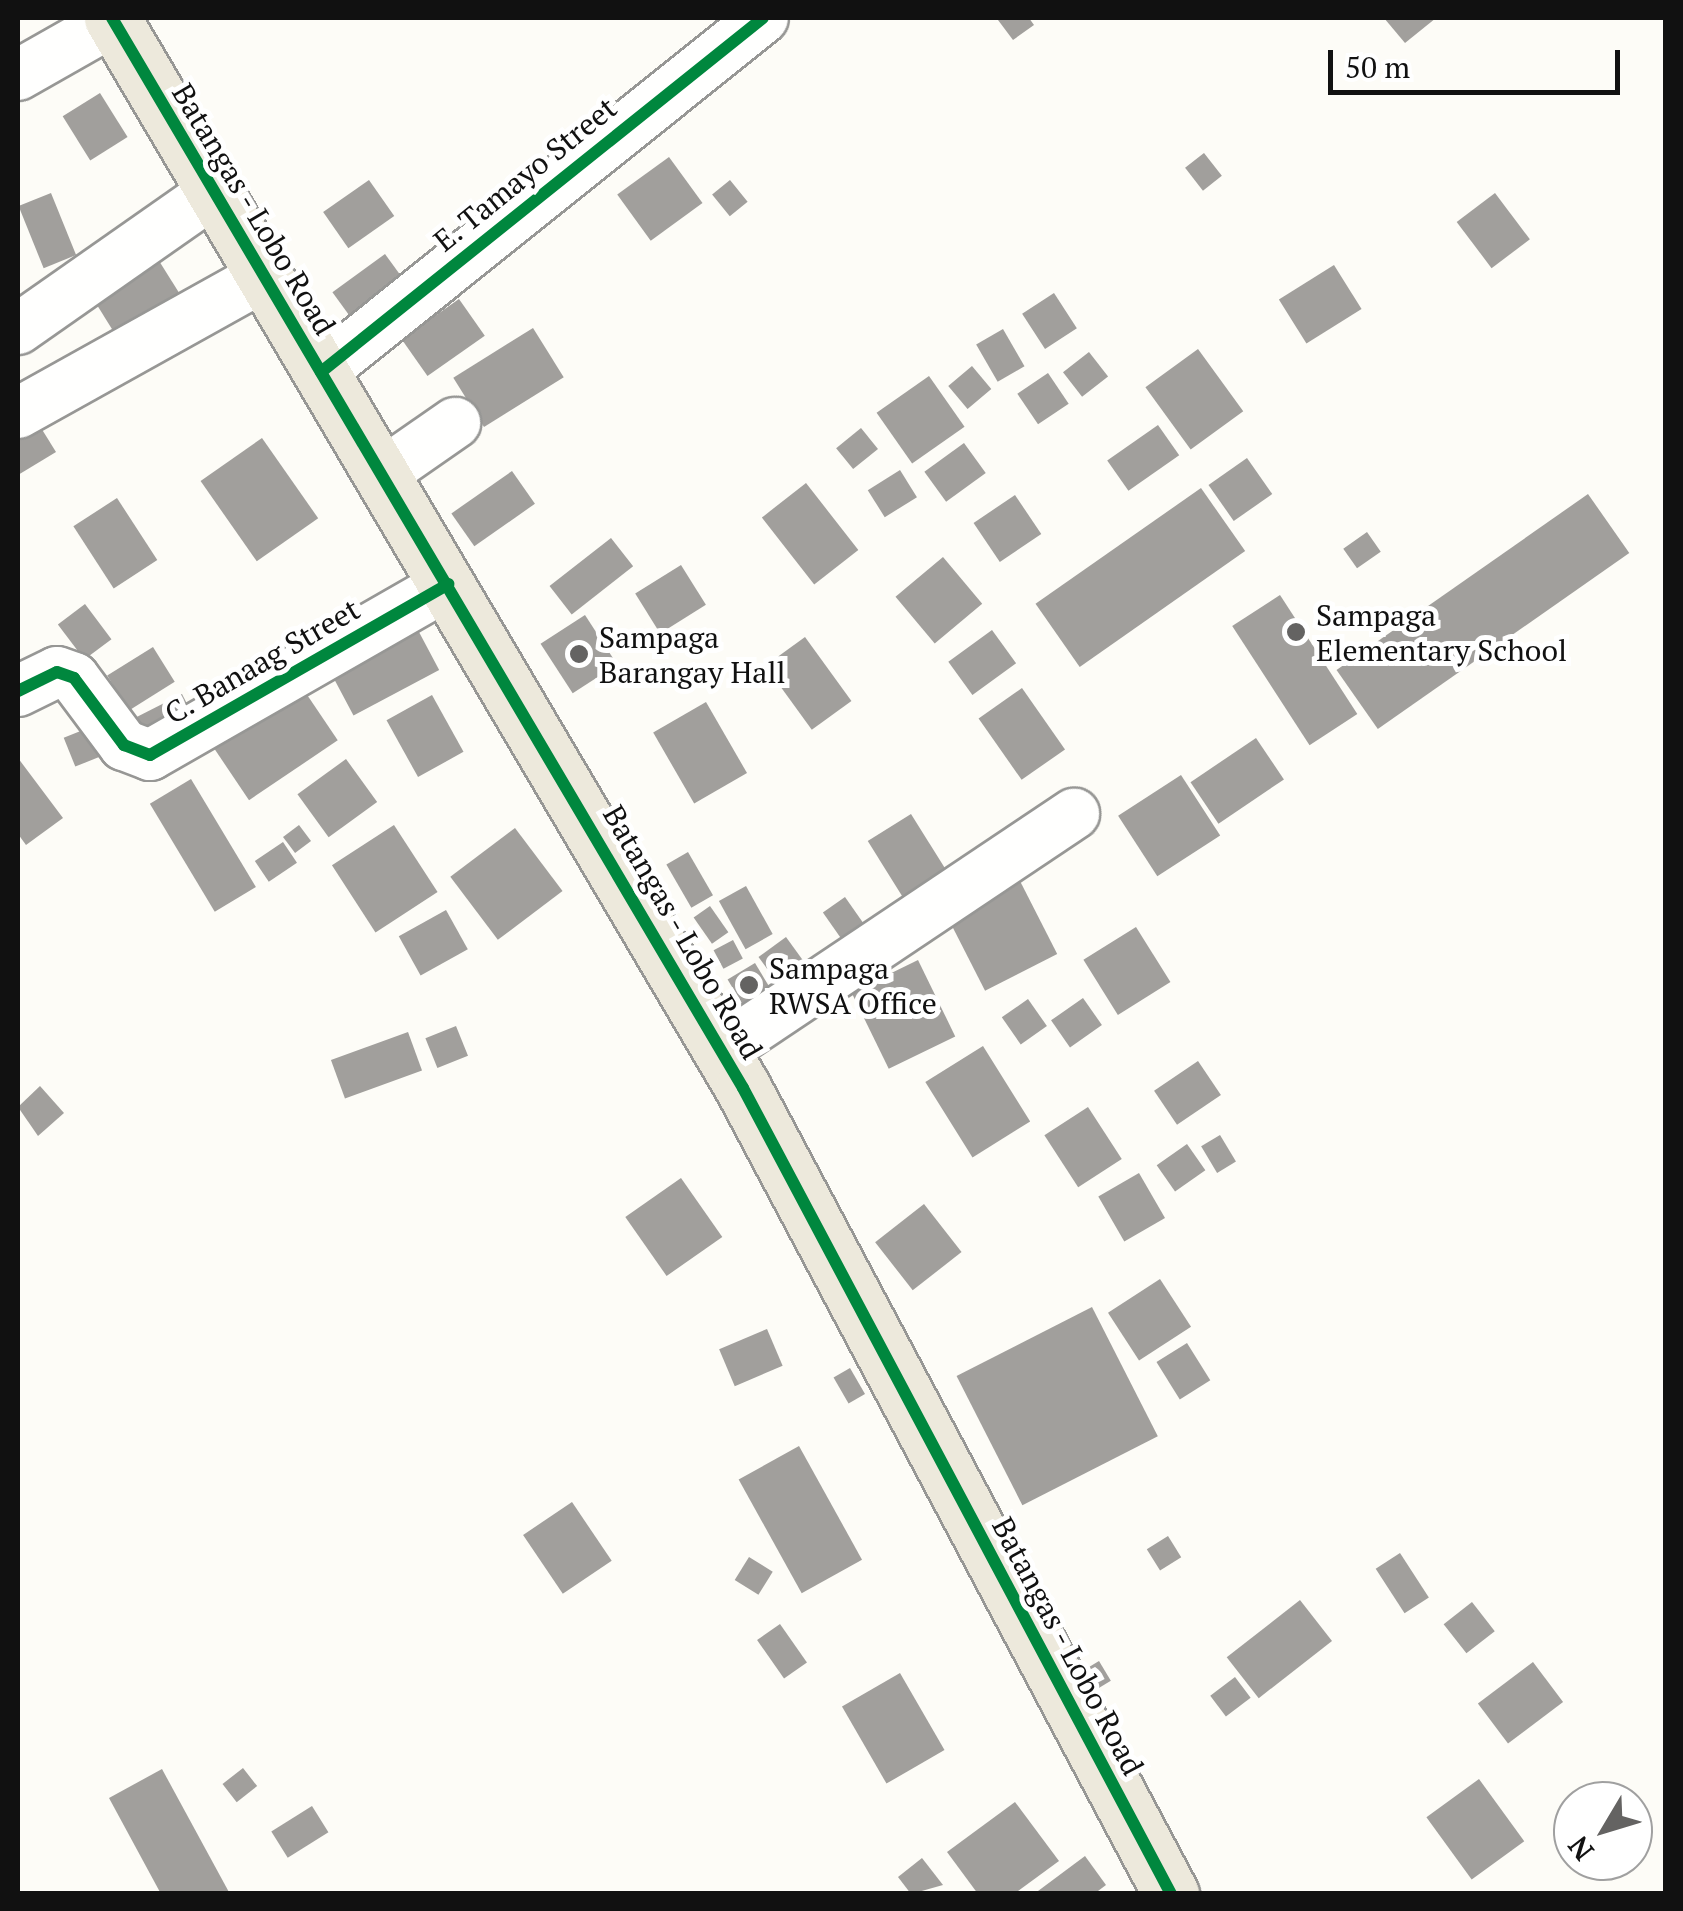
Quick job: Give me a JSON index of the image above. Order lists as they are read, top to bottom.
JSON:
{
  "streets": {
    "main road": ["Batangas - Lobo Road"],
    "street": ["E. Tamayo Street", "C. Banaag Street"]
  },
  "crossings": [
    ["E. Tamayo Street", "Batangas - Lobo Road"],
    ["Batangas - Lobo Road", "C. Banaag Street"]
  ],
  "places": ["Sampaga Elementary School", "Sampaga Barangay Hall", "Sampaga RWSA Office"],
  "scale_bar": "50 m",
  "north": "bottom left"
}
